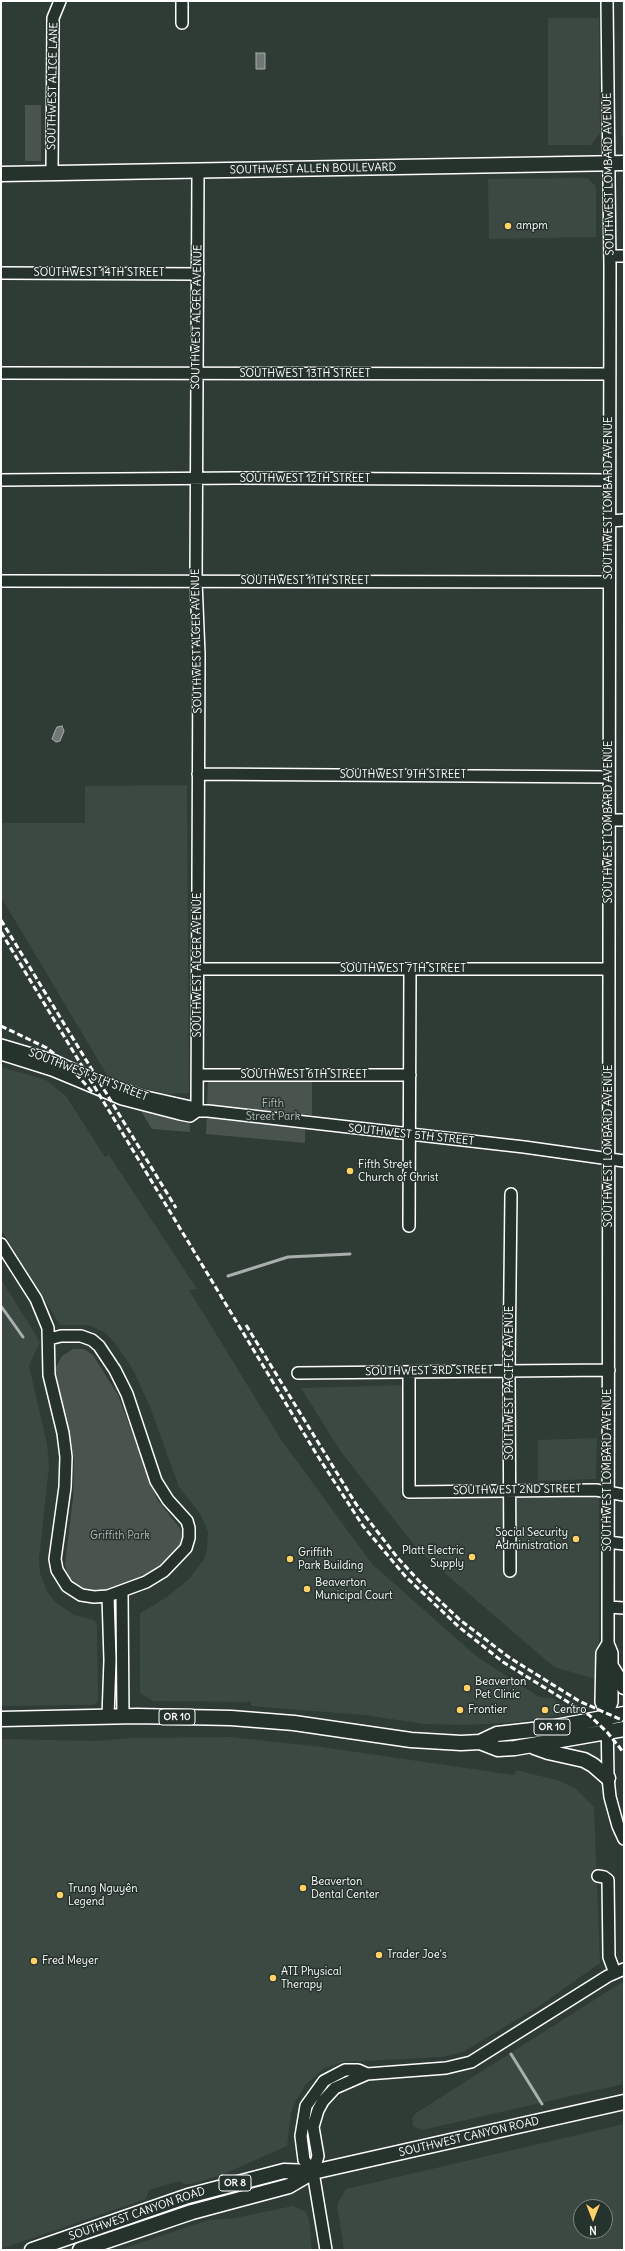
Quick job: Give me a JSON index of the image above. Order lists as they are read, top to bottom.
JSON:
{
  "streets": {
    "main road": [
      "SOUTHWEST ALLEN BOULEVARD",
      "OR 10",
      "SOUTHWEST CANYON ROAD",
      "OR 8"
    ],
    "street": [
      "SOUTHWEST ALICE LANE",
      "SOUTHWEST LOMBARD AVENUE",
      "SOUTHWEST 14TH STREET",
      "SOUTHWEST ALGER AVENUE",
      "SOUTHWEST 13TH STREET",
      "SOUTHWEST 12TH STREET",
      "SOUTHWEST 11TH STREET",
      "SOUTHWEST 9TH STREET",
      "SOUTHWEST 7TH STREET",
      "SOUTHWEST 5TH STREET",
      "SOUTHWEST 6TH STREET",
      "SOUTHWEST 3RD STREET",
      "SOUTHWEST PACIFIC AVENUE",
      "SOUTHWEST 2ND STREET"
    ]
  },
  "crossings": [
    ["SOUTHWEST ALICE LANE", "SOUTHWEST ALLEN BOULEVARD"],
    ["SOUTHWEST ALLEN BOULEVARD", "SOUTHWEST LOMBARD AVENUE"],
    ["SOUTHWEST ALLEN BOULEVARD", "SOUTHWEST ALGER AVENUE"],
    ["SOUTHWEST LOMBARD AVENUE", "SOUTHWEST 13TH STREET"],
    ["SOUTHWEST LOMBARD AVENUE", "SOUTHWEST 12TH STREET"],
    ["SOUTHWEST LOMBARD AVENUE", "SOUTHWEST 11TH STREET"],
    ["SOUTHWEST LOMBARD AVENUE", "SOUTHWEST 9TH STREET"],
    ["SOUTHWEST LOMBARD AVENUE", "SOUTHWEST 7TH STREET"],
    ["SOUTHWEST LOMBARD AVENUE", "SOUTHWEST 5TH STREET"],
    ["SOUTHWEST LOMBARD AVENUE", "SOUTHWEST 3RD STREET"],
    ["SOUTHWEST LOMBARD AVENUE", "SOUTHWEST 2ND STREET"],
    ["SOUTHWEST LOMBARD AVENUE", "OR 10"],
    ["SOUTHWEST 14TH STREET", "SOUTHWEST ALGER AVENUE"],
    ["SOUTHWEST ALGER AVENUE", "SOUTHWEST 13TH STREET"],
    ["SOUTHWEST ALGER AVENUE", "SOUTHWEST 12TH STREET"],
    ["SOUTHWEST ALGER AVENUE", "SOUTHWEST 11TH STREET"],
    ["SOUTHWEST ALGER AVENUE", "SOUTHWEST 9TH STREET"],
    ["SOUTHWEST ALGER AVENUE", "SOUTHWEST 7TH STREET"],
    ["SOUTHWEST ALGER AVENUE", "SOUTHWEST 5TH STREET"],
    ["SOUTHWEST ALGER AVENUE", "SOUTHWEST 6TH STREET"],
    ["SOUTHWEST 3RD STREET", "SOUTHWEST PACIFIC AVENUE"],
    ["SOUTHWEST 3RD STREET", "SOUTHWEST 2ND STREET"],
    ["SOUTHWEST PACIFIC AVENUE", "SOUTHWEST 2ND STREET"]
  ],
  "parks": ["Fifth Street Park", "Griffith Park"],
  "places": [
    "ampm",
    "Fifth Street Church of Christ",
    "Social Security Administration",
    "Platt Electric Supply",
    "Griffith Park Building",
    "Beaverton Municipal Court",
    "Beaverton Pet Clinic",
    "Frontier",
    "Centro",
    "Beaverton Dental Center",
    "Trung Nguyên Legend",
    "Trader Joe's",
    "Fred Meyer",
    "ATI Physical Therapy"
  ],
  "north": "bottom"
}
